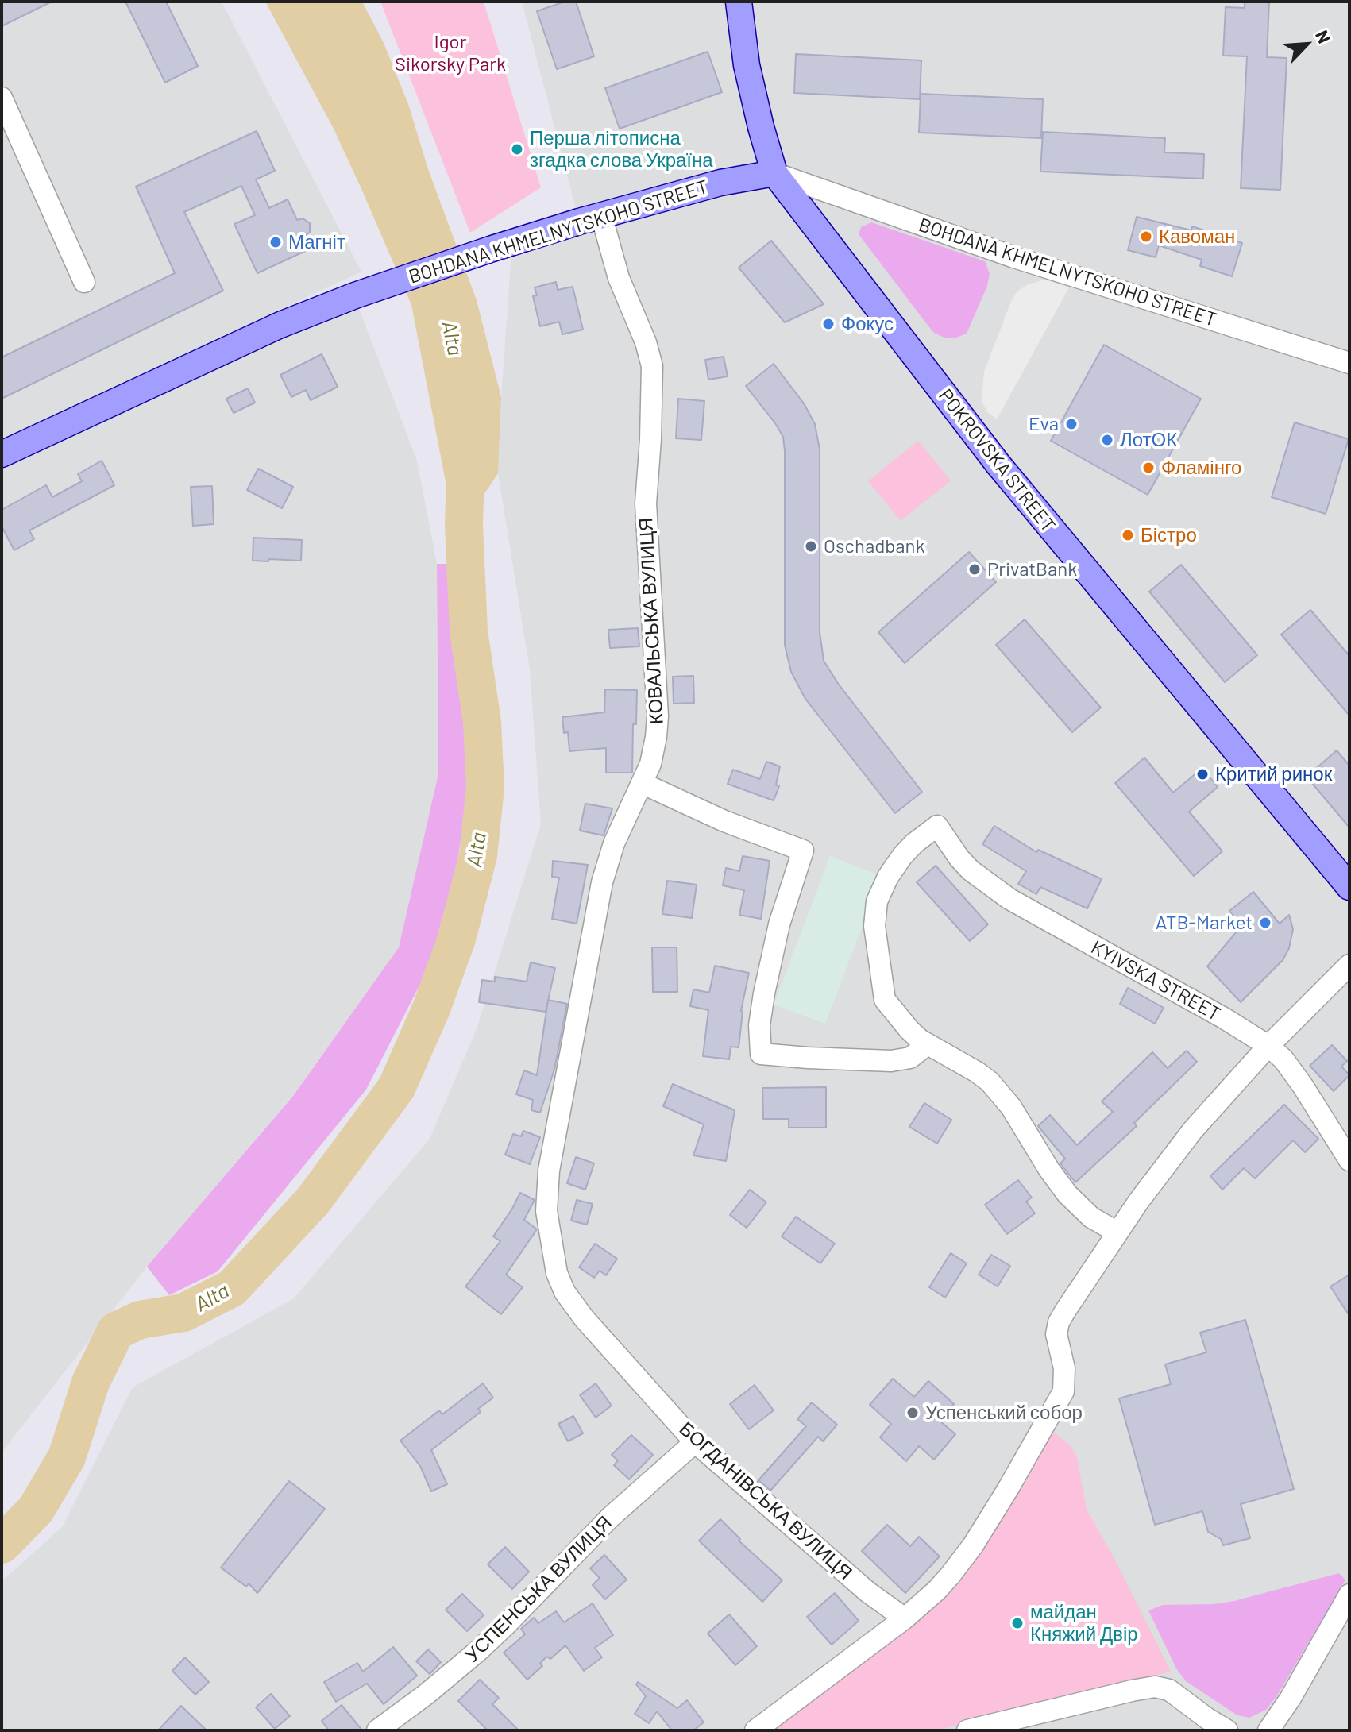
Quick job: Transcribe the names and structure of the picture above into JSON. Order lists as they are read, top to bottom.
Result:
{
  "streets": {
    "main road": ["BOHDANA KHMELNYTSKOHO STREET", "POKROVSKA STREET"],
    "street": [
      "КОВАЛЬСЬКА ВУЛИЦЯ",
      "KYIVSKA STREET",
      "БОГДАНІВСЬКА ВУЛИЦЯ",
      "УСПЕНСЬКА ВУЛИЦЯ"
    ]
  },
  "crossings": [
    ["BOHDANA KHMELNYTSKOHO STREET", "POKROVSKA STREET"],
    ["BOHDANA KHMELNYTSKOHO STREET", "КОВАЛЬСЬКА ВУЛИЦЯ"],
    ["КОВАЛЬСЬКА ВУЛИЦЯ", "БОГДАНІВСЬКА ВУЛИЦЯ"],
    ["БОГДАНІВСЬКА ВУЛИЦЯ", "УСПЕНСЬКА ВУЛИЦЯ"]
  ],
  "water": ["Alta"],
  "parks": ["Igor Sikorsky Park"],
  "places": [
    "Перша літописна згадка слова Україна",
    "Кавоман",
    "Магніт",
    "Фокус",
    "Eva",
    "ЛотОК",
    "Фламінго",
    "Бістро",
    "Oschadbank",
    "PrivatBank",
    "Критий ринок",
    "ATB-Market",
    "Успенський собор",
    "майдан Княжий Двір"
  ],
  "north": "top right"
}
